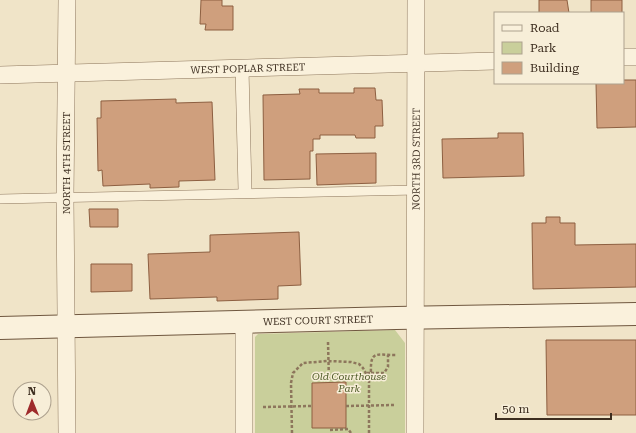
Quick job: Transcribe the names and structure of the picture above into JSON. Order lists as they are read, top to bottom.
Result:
{
  "streets": {
    "main road": ["WEST COURT STREET"],
    "street": ["WEST POPLAR STREET", "NORTH 3RD STREET", "NORTH 4TH STREET"]
  },
  "crossings": [
    ["WEST POPLAR STREET", "NORTH 3RD STREET"],
    ["WEST POPLAR STREET", "NORTH 4TH STREET"],
    ["NORTH 3RD STREET", "WEST COURT STREET"],
    ["NORTH 4TH STREET", "WEST COURT STREET"]
  ],
  "parks": ["Old Courthouse Park"],
  "legend": ["Road", "Park", "Building"],
  "scale_bar": "50 m",
  "north": "top"
}
